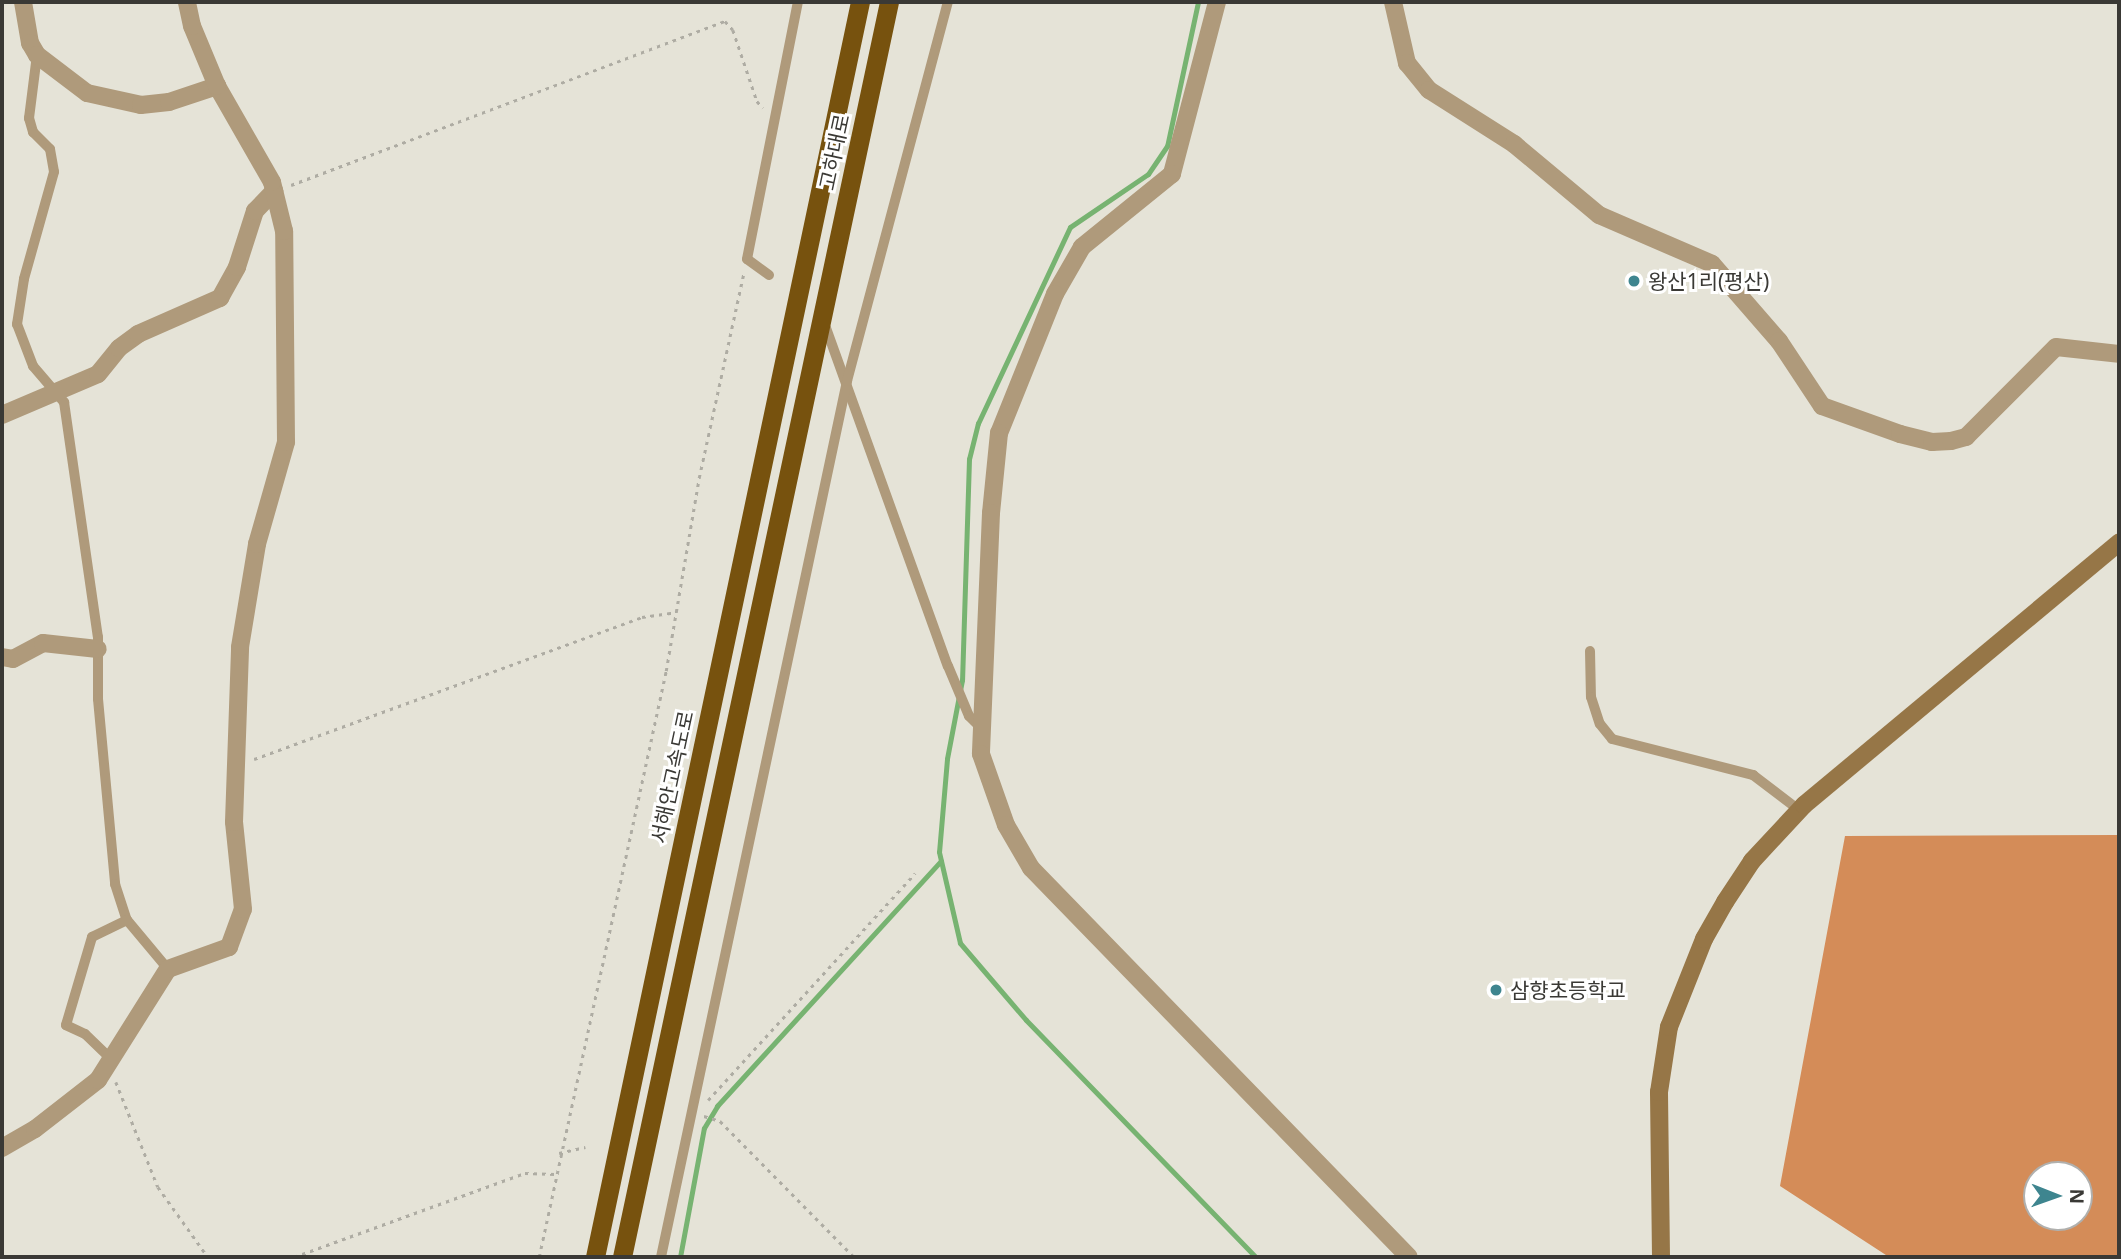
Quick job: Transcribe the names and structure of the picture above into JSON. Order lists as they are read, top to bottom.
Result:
{
  "streets": {
    "highway": ["고하대로", "서해안고속도로"]
  },
  "crossings": [
    ["고하대로", "서해안고속도로"]
  ],
  "places": ["왕산1리(평산)", "삼향초등학교"],
  "north": "right"
}
